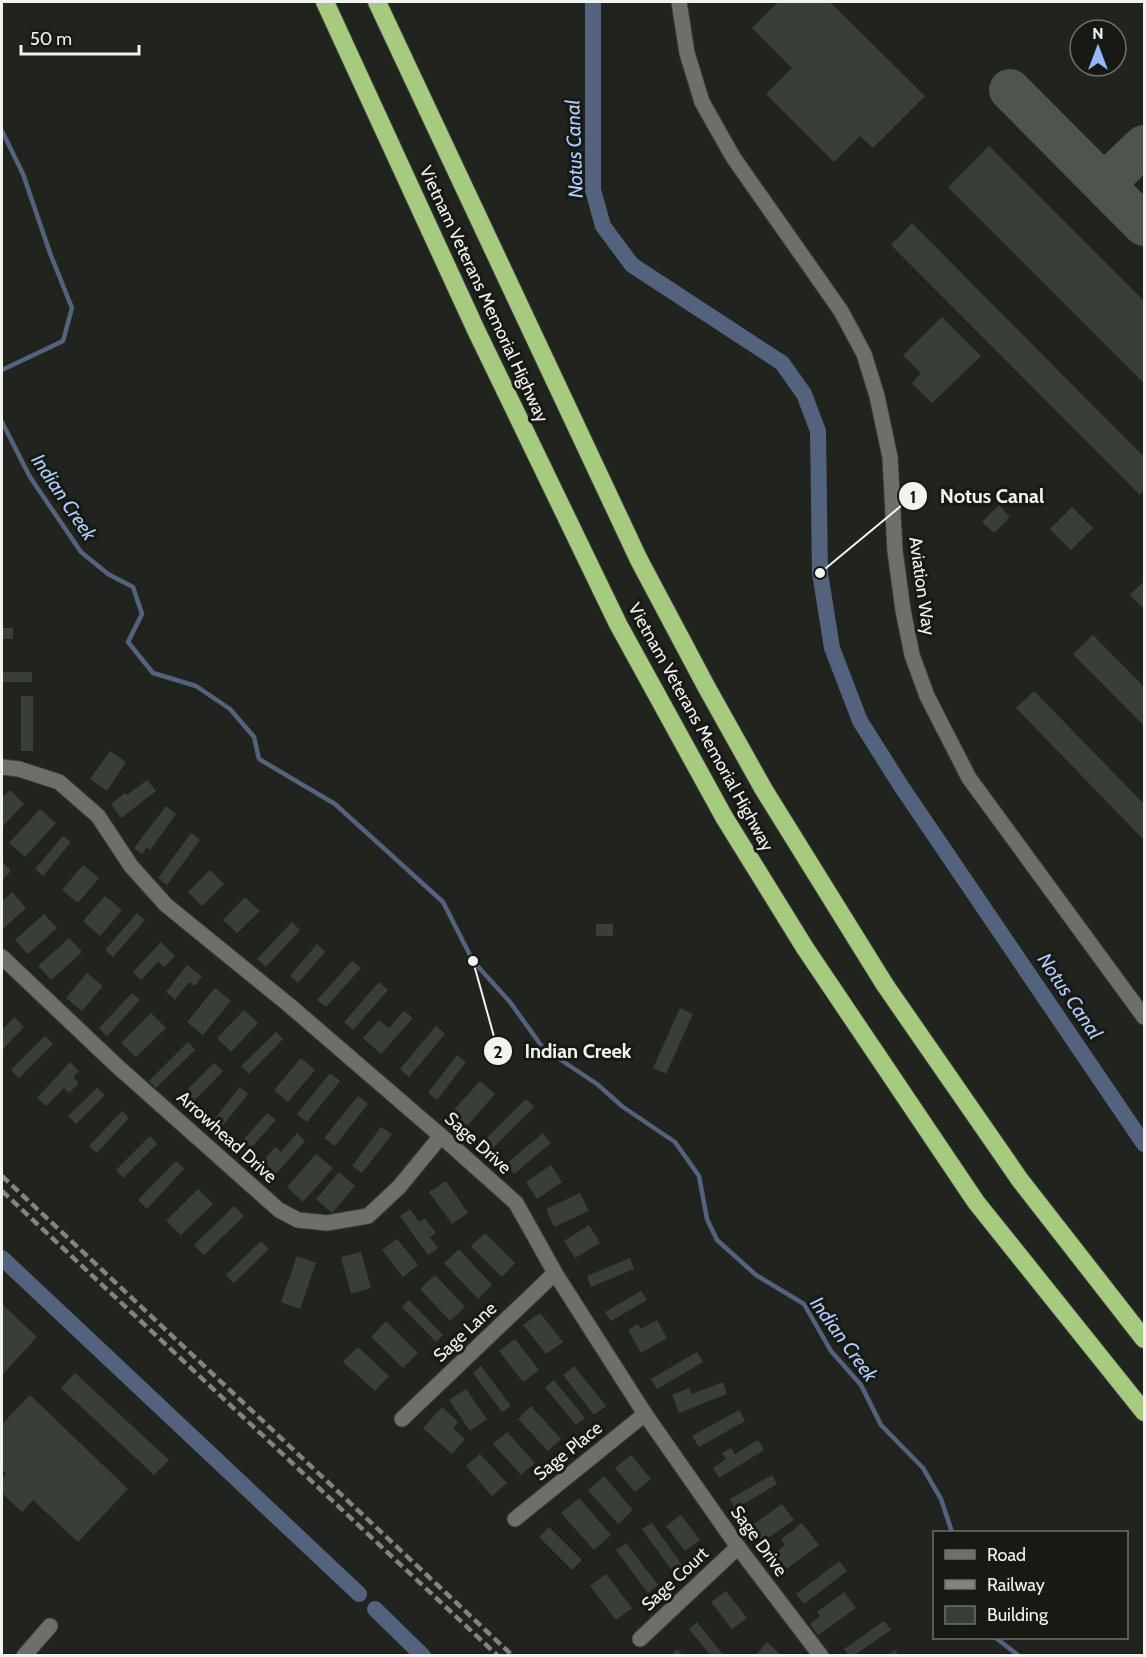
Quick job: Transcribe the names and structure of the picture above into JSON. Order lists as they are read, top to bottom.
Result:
{
  "streets": {
    "highway": ["Vietnam Veterans Memorial Highway"],
    "street": [
      "Aviation Way",
      "Arrowhead Drive",
      "Sage Drive",
      "Sage Lane",
      "Sage Place",
      "Sage Court"
    ]
  },
  "crossings": [
    ["Arrowhead Drive", "Sage Drive"],
    ["Sage Drive", "Sage Lane"],
    ["Sage Drive", "Sage Place"],
    ["Sage Drive", "Sage Court"]
  ],
  "water": ["Notus Canal", "Indian Creek"],
  "places": ["Notus Canal", "Indian Creek"],
  "legend": ["Road", "Railway", "Building"],
  "scale_bar": "50 m",
  "north": "top"
}
